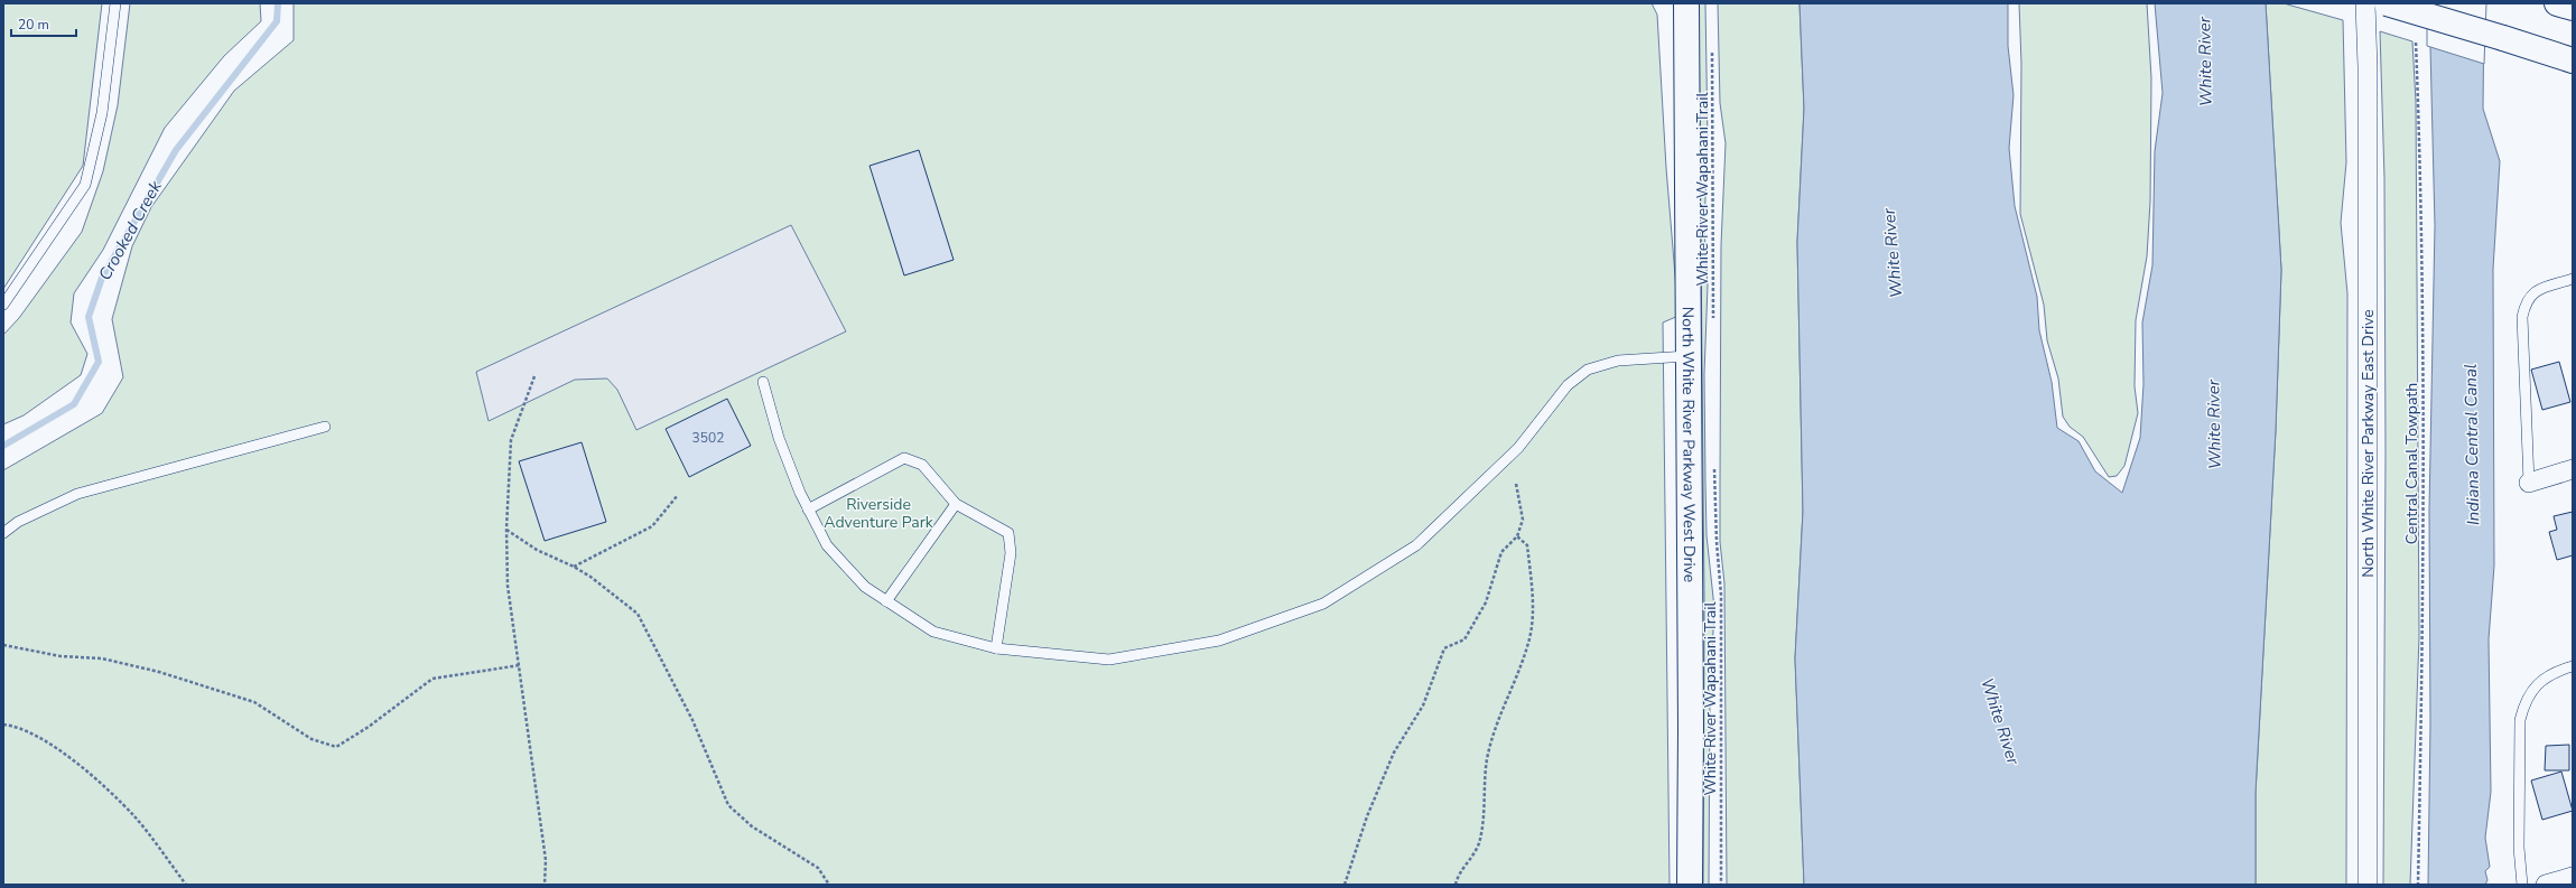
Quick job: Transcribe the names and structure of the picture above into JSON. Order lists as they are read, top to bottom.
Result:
{
  "streets": {
    "main road": ["North White River Parkway West Drive"],
    "street": ["North White River Parkway East Drive"],
    "path": ["White River Wapahani Trail", "Central Canal Towpath"]
  },
  "water": ["White River", "Crooked Creek", "Indiana Central Canal"],
  "parks": ["Riverside Adventure Park"],
  "house_numbers": ["3502"],
  "scale_bar": "20 m"
}
